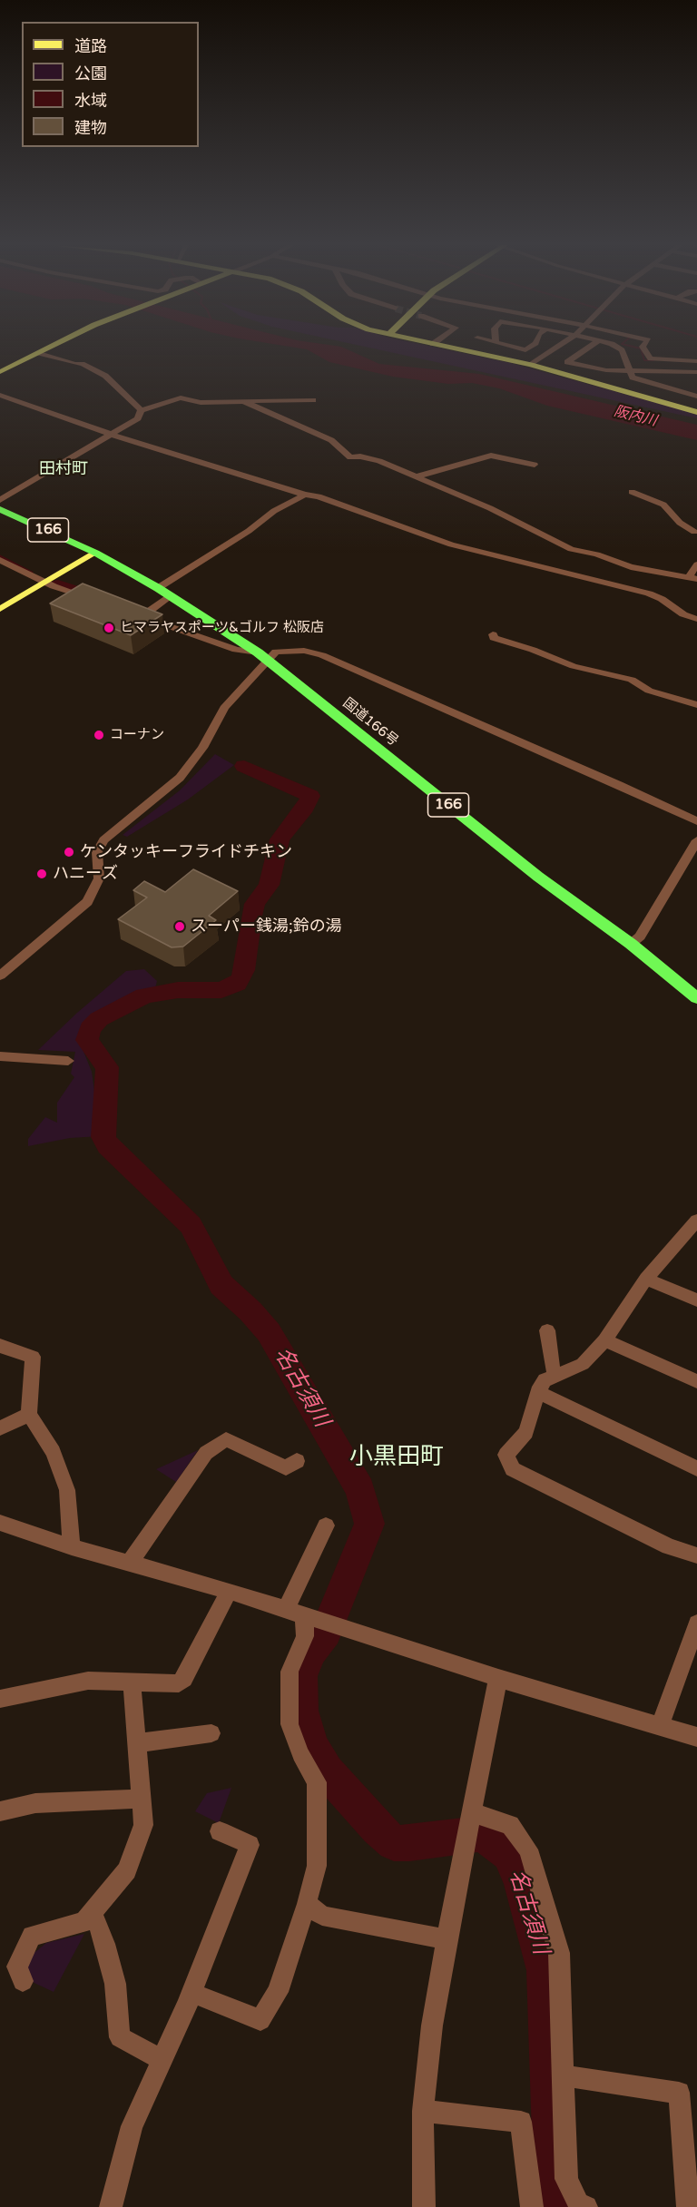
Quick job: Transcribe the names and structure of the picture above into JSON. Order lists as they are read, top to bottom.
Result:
{
  "streets": {
    "highway": ["166", "国道166号"]
  },
  "districts": ["田村町", "小黒田町"],
  "water": ["阪内川", "名古須川"],
  "places": [
    "ヒマラヤスポーツ&ゴルフ 松阪店",
    "コーナン",
    "ケンタッキーフライドチキン",
    "ハニーズ",
    "スーパー銭湯;鈴の湯"
  ],
  "legend": [
    "道路",
    "公園",
    "水域",
    "建物"
  ]
}
